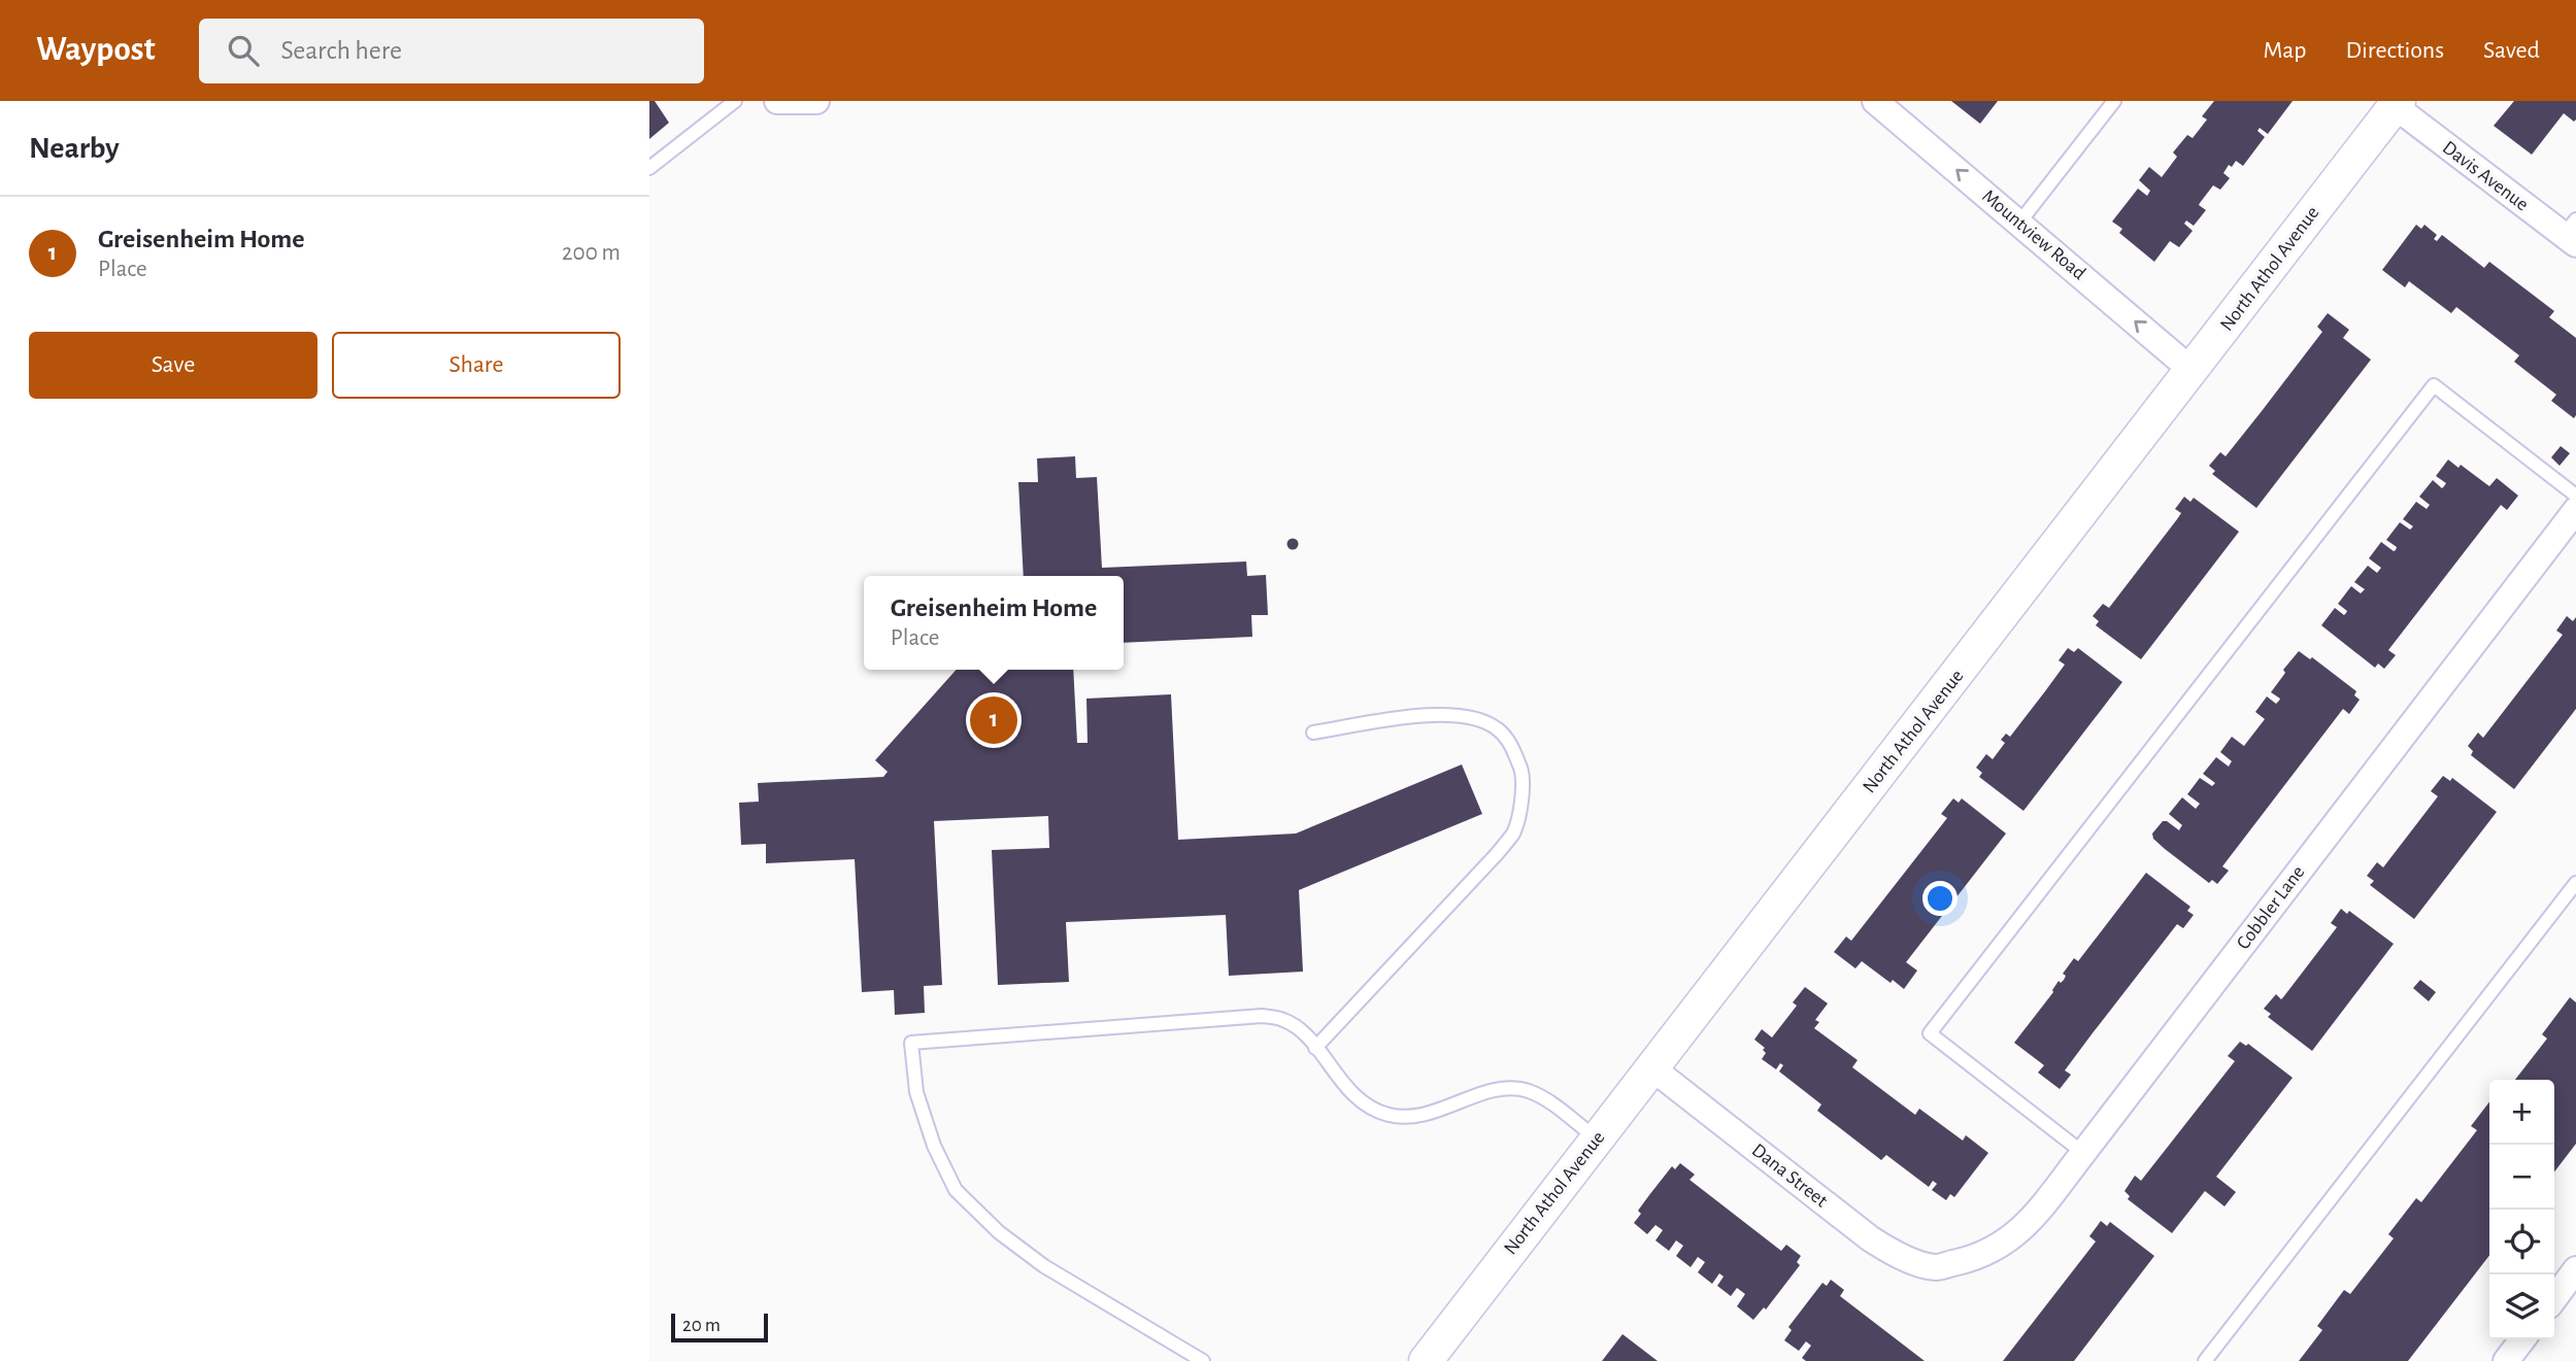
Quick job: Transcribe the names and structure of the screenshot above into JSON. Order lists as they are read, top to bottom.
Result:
{
  "streets": {
    "street": [
      "Davis Avenue",
      "Mountview Road",
      "North Athol Avenue",
      "Cobbler Lane",
      "Dana Street"
    ]
  },
  "crossings": [
    ["Davis Avenue", "North Athol Avenue"],
    ["Mountview Road", "North Athol Avenue"],
    ["North Athol Avenue", "Dana Street"],
    ["Cobbler Lane", "Dana Street"]
  ],
  "one_way": ["Mountview Road"],
  "scale_bar": "20 m",
  "page": {
    "header": "Waypost",
    "search": "Search here",
    "nav": ["Map", "Directions", "Saved"],
    "heading": "Nearby",
    "list": [
      {
        "mark": "1",
        "name": "Greisenheim Home",
        "note": "Place",
        "value": "200 m"
      }
    ],
    "buttons": ["Save", "Share"],
    "popup": ["Greisenheim Home", "Place"],
    "pins": "1",
    "map_buttons": ["+", "−"],
    "scale": "20 m"
  }
}
